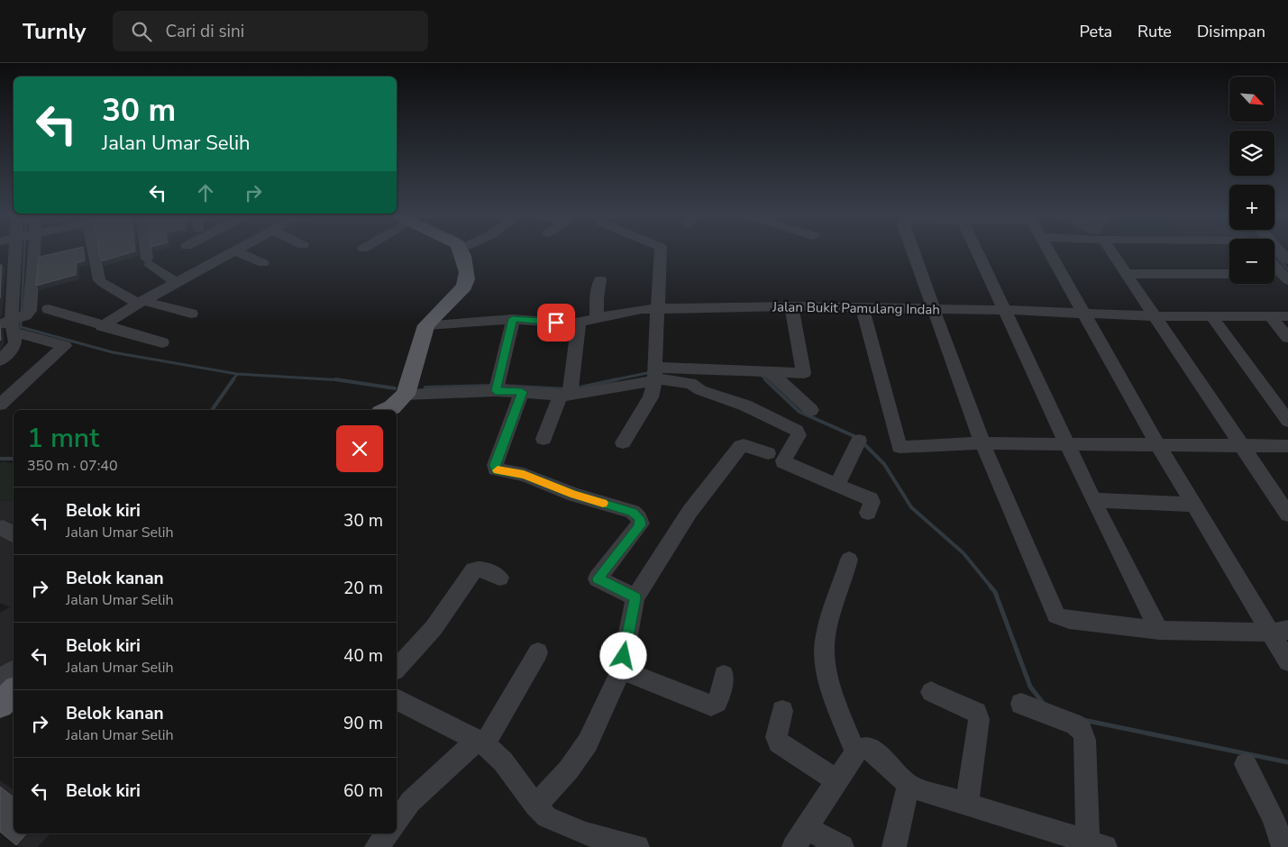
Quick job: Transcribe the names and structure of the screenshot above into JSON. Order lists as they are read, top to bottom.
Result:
{
  "streets": {
    "street": ["Jalan Bukit Pamulang Indah"]
  },
  "north": "bottom right",
  "page": {
    "header": "Turnly",
    "search": "Cari di sini",
    "nav": ["Peta", "Rute", "Disimpan"],
    "map_buttons": ["+", "−"],
    "turn": ["30 m", "Jalan Umar Selih"],
    "heading": ["1 mnt", "350 m · 07:40"],
    "list": [
      {
        "name": "Belok kiri",
        "note": "Jalan Umar Selih",
        "value": "30 m"
      },
      {
        "name": "Belok kanan",
        "note": "Jalan Umar Selih",
        "value": "20 m"
      },
      {
        "name": "Belok kiri",
        "note": "Jalan Umar Selih",
        "value": "40 m"
      },
      {
        "name": "Belok kanan",
        "note": "Jalan Umar Selih",
        "value": "90 m"
      },
      {
        "name": "Belok kiri",
        "value": "60 m"
      }
    ]
  }
}
